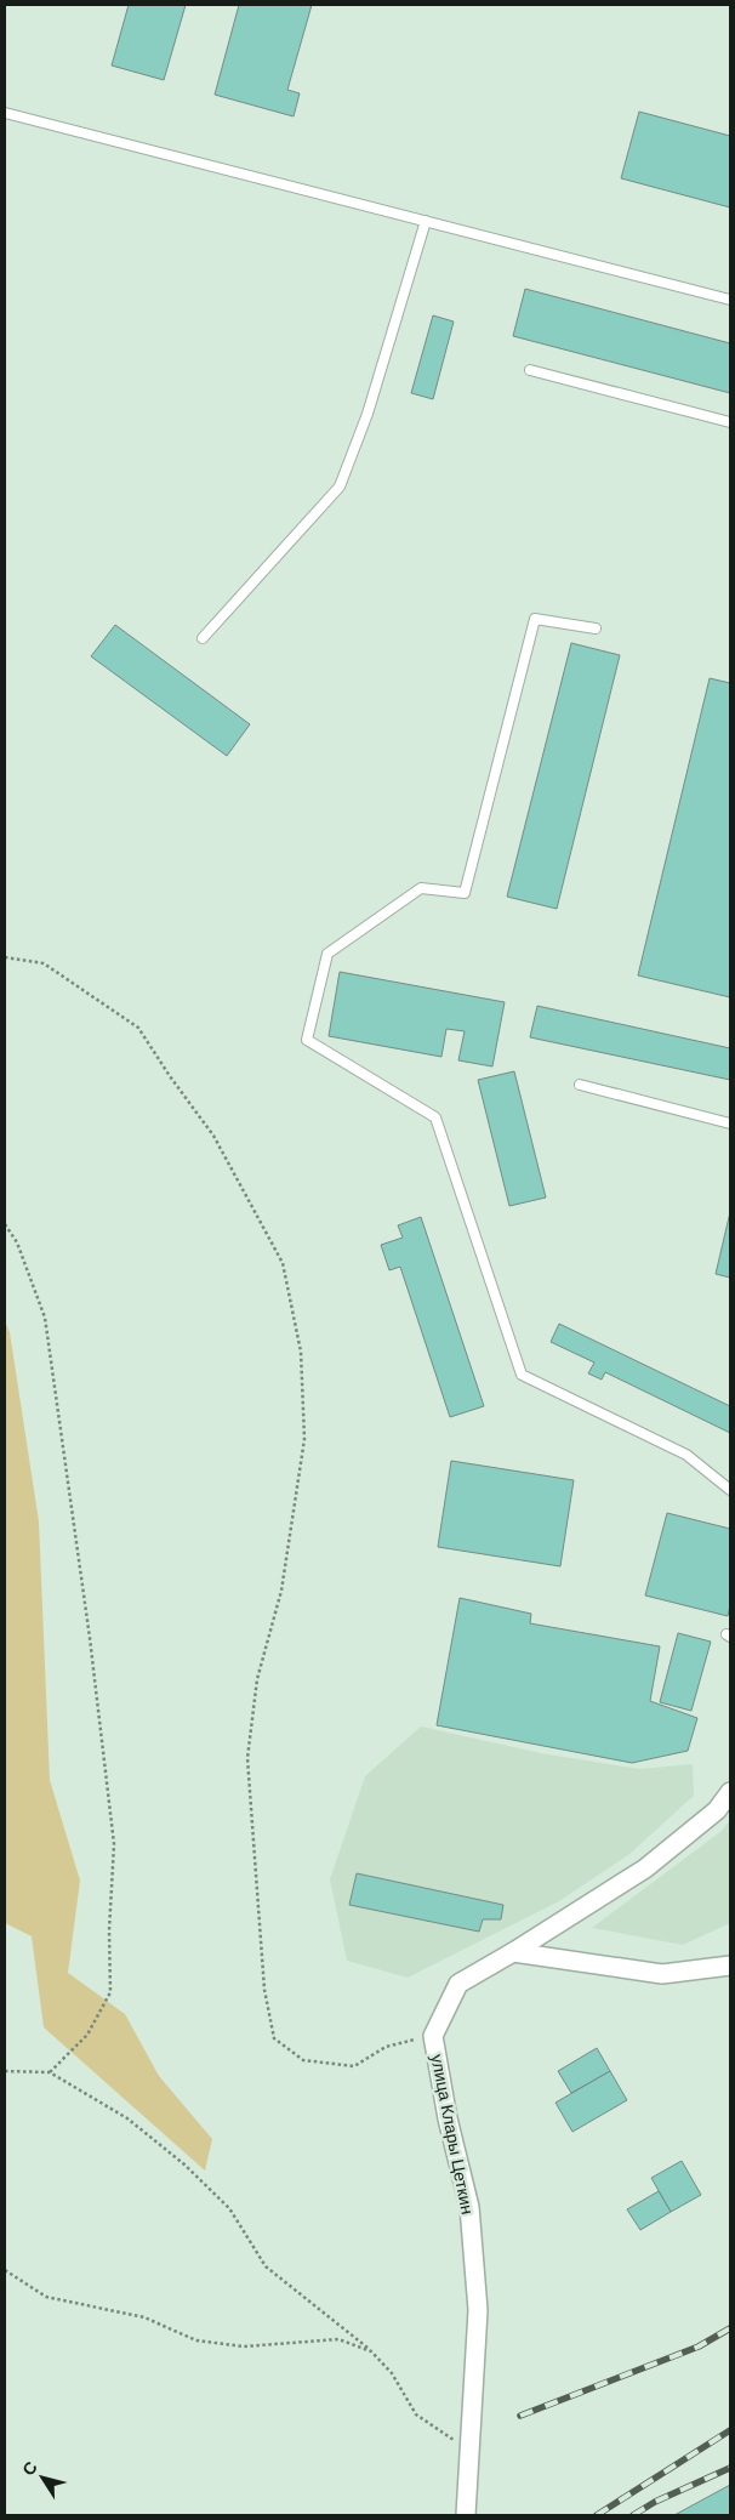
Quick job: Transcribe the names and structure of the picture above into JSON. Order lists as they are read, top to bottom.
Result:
{
  "streets": {
    "street": ["улица Клары Цеткин"]
  },
  "north": "top left"
}
